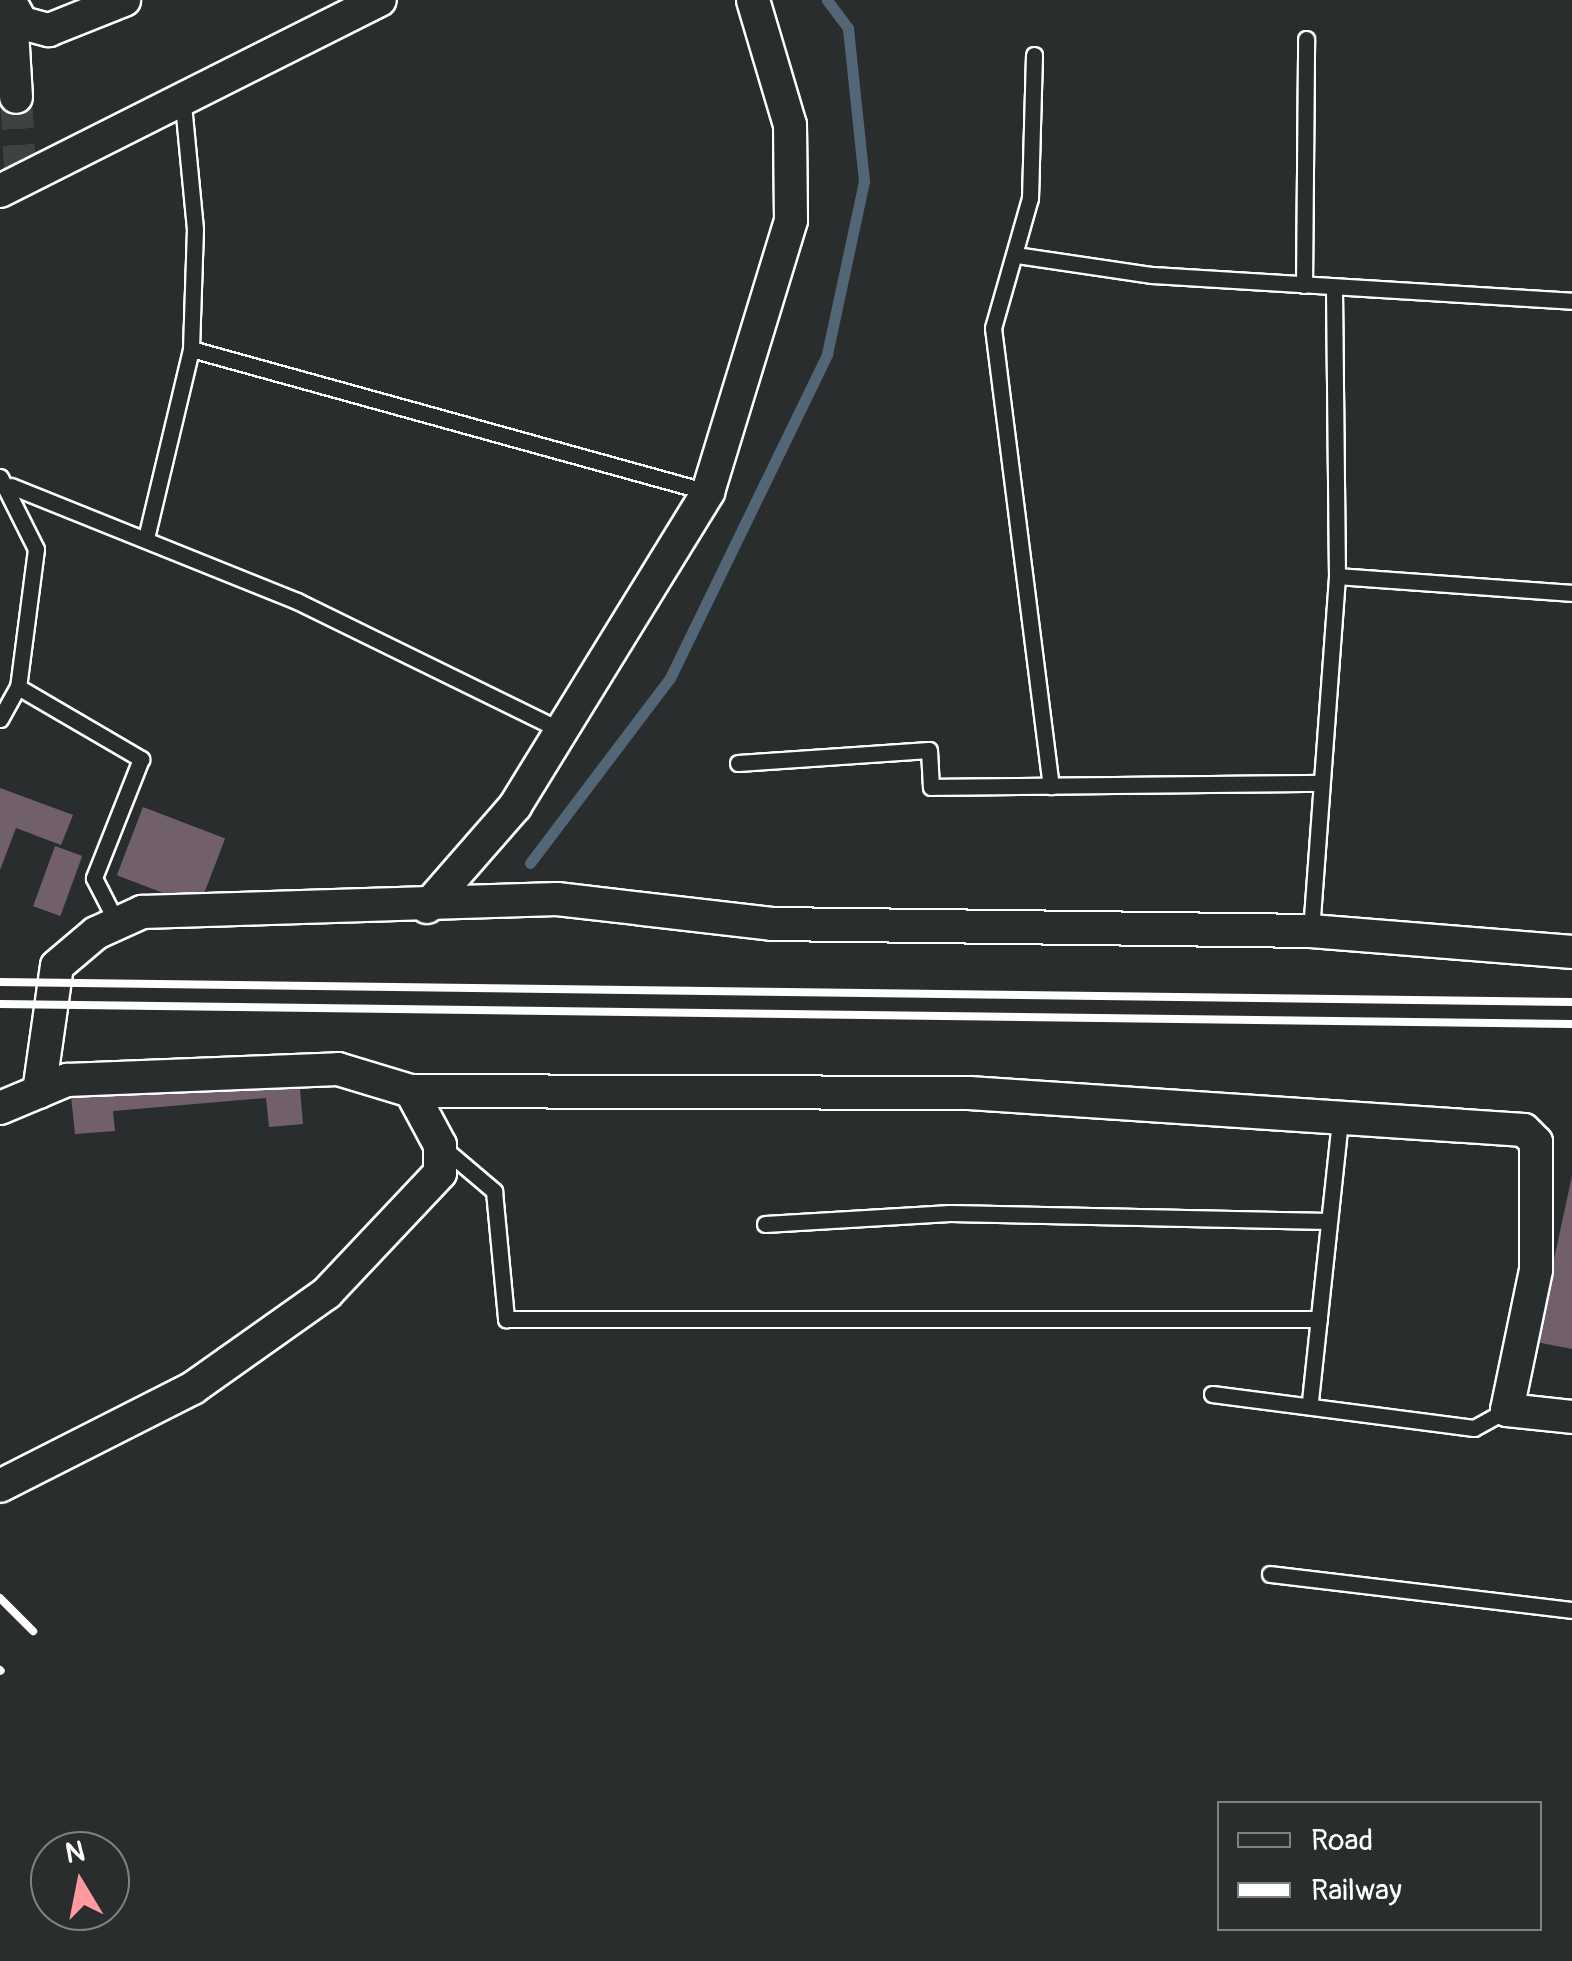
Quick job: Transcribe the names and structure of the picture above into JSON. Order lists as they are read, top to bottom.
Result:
{
  "legend": ["Road", "Railway"],
  "north": "top"
}
